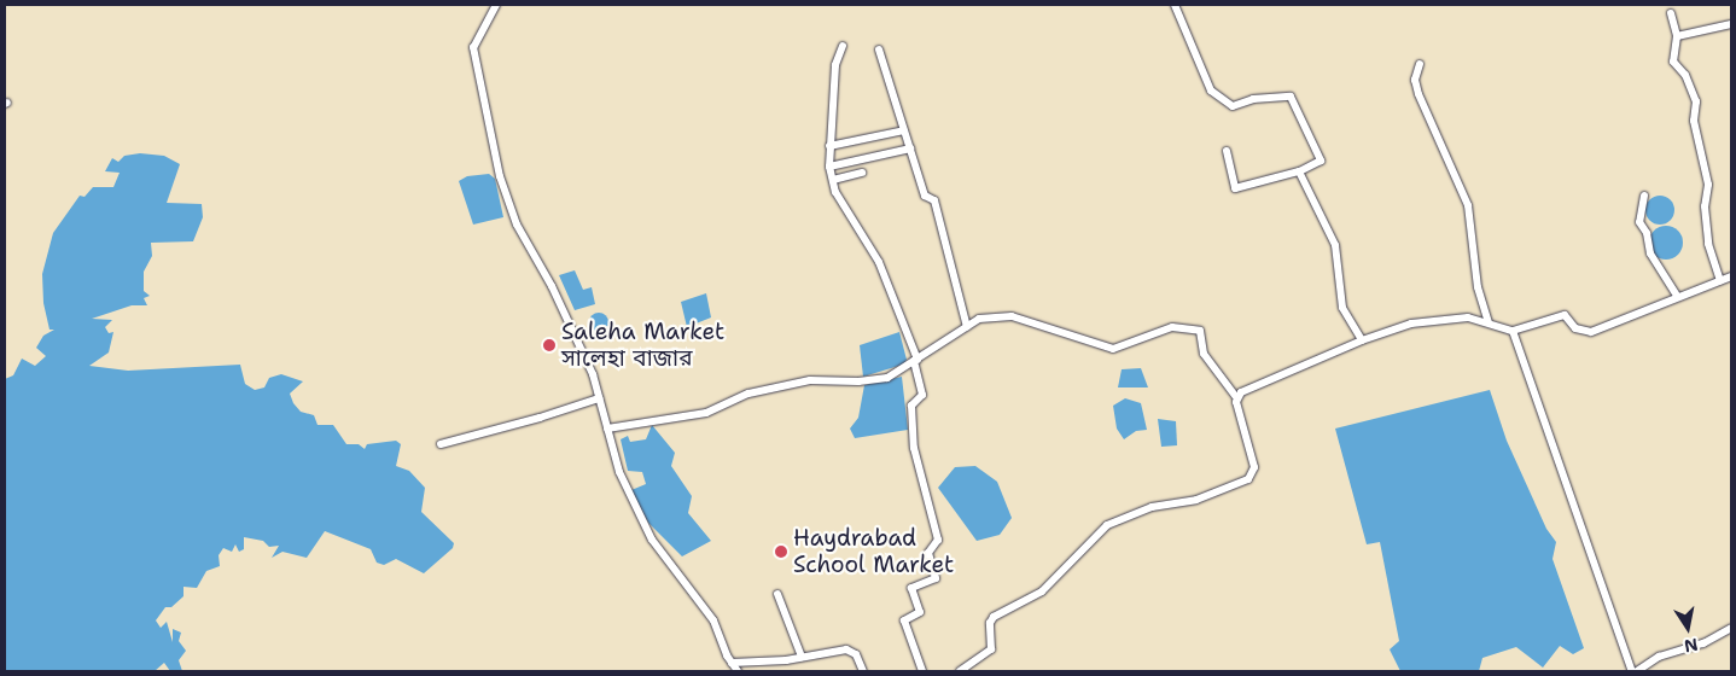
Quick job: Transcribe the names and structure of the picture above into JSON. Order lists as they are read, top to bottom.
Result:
{
  "places": ["Saleha Market সালেহা বাজার", "Haydrabad School Market"],
  "north": "bottom"
}
